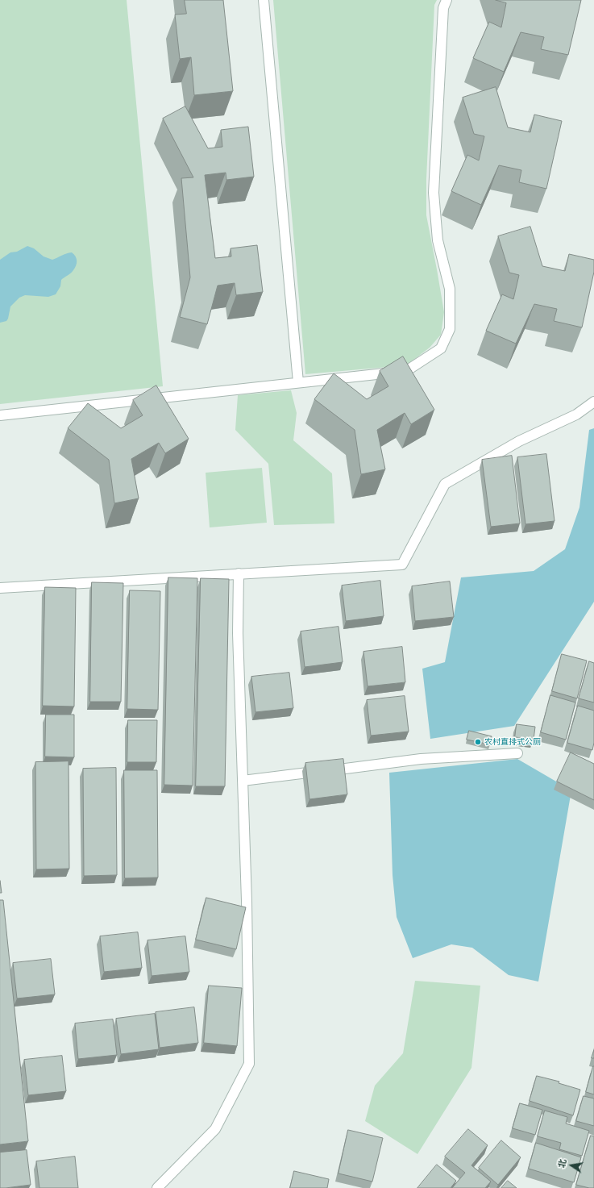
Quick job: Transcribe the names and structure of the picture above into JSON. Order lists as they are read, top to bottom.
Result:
{
  "places": ["农村直排式公厕"],
  "north": "left"
}
